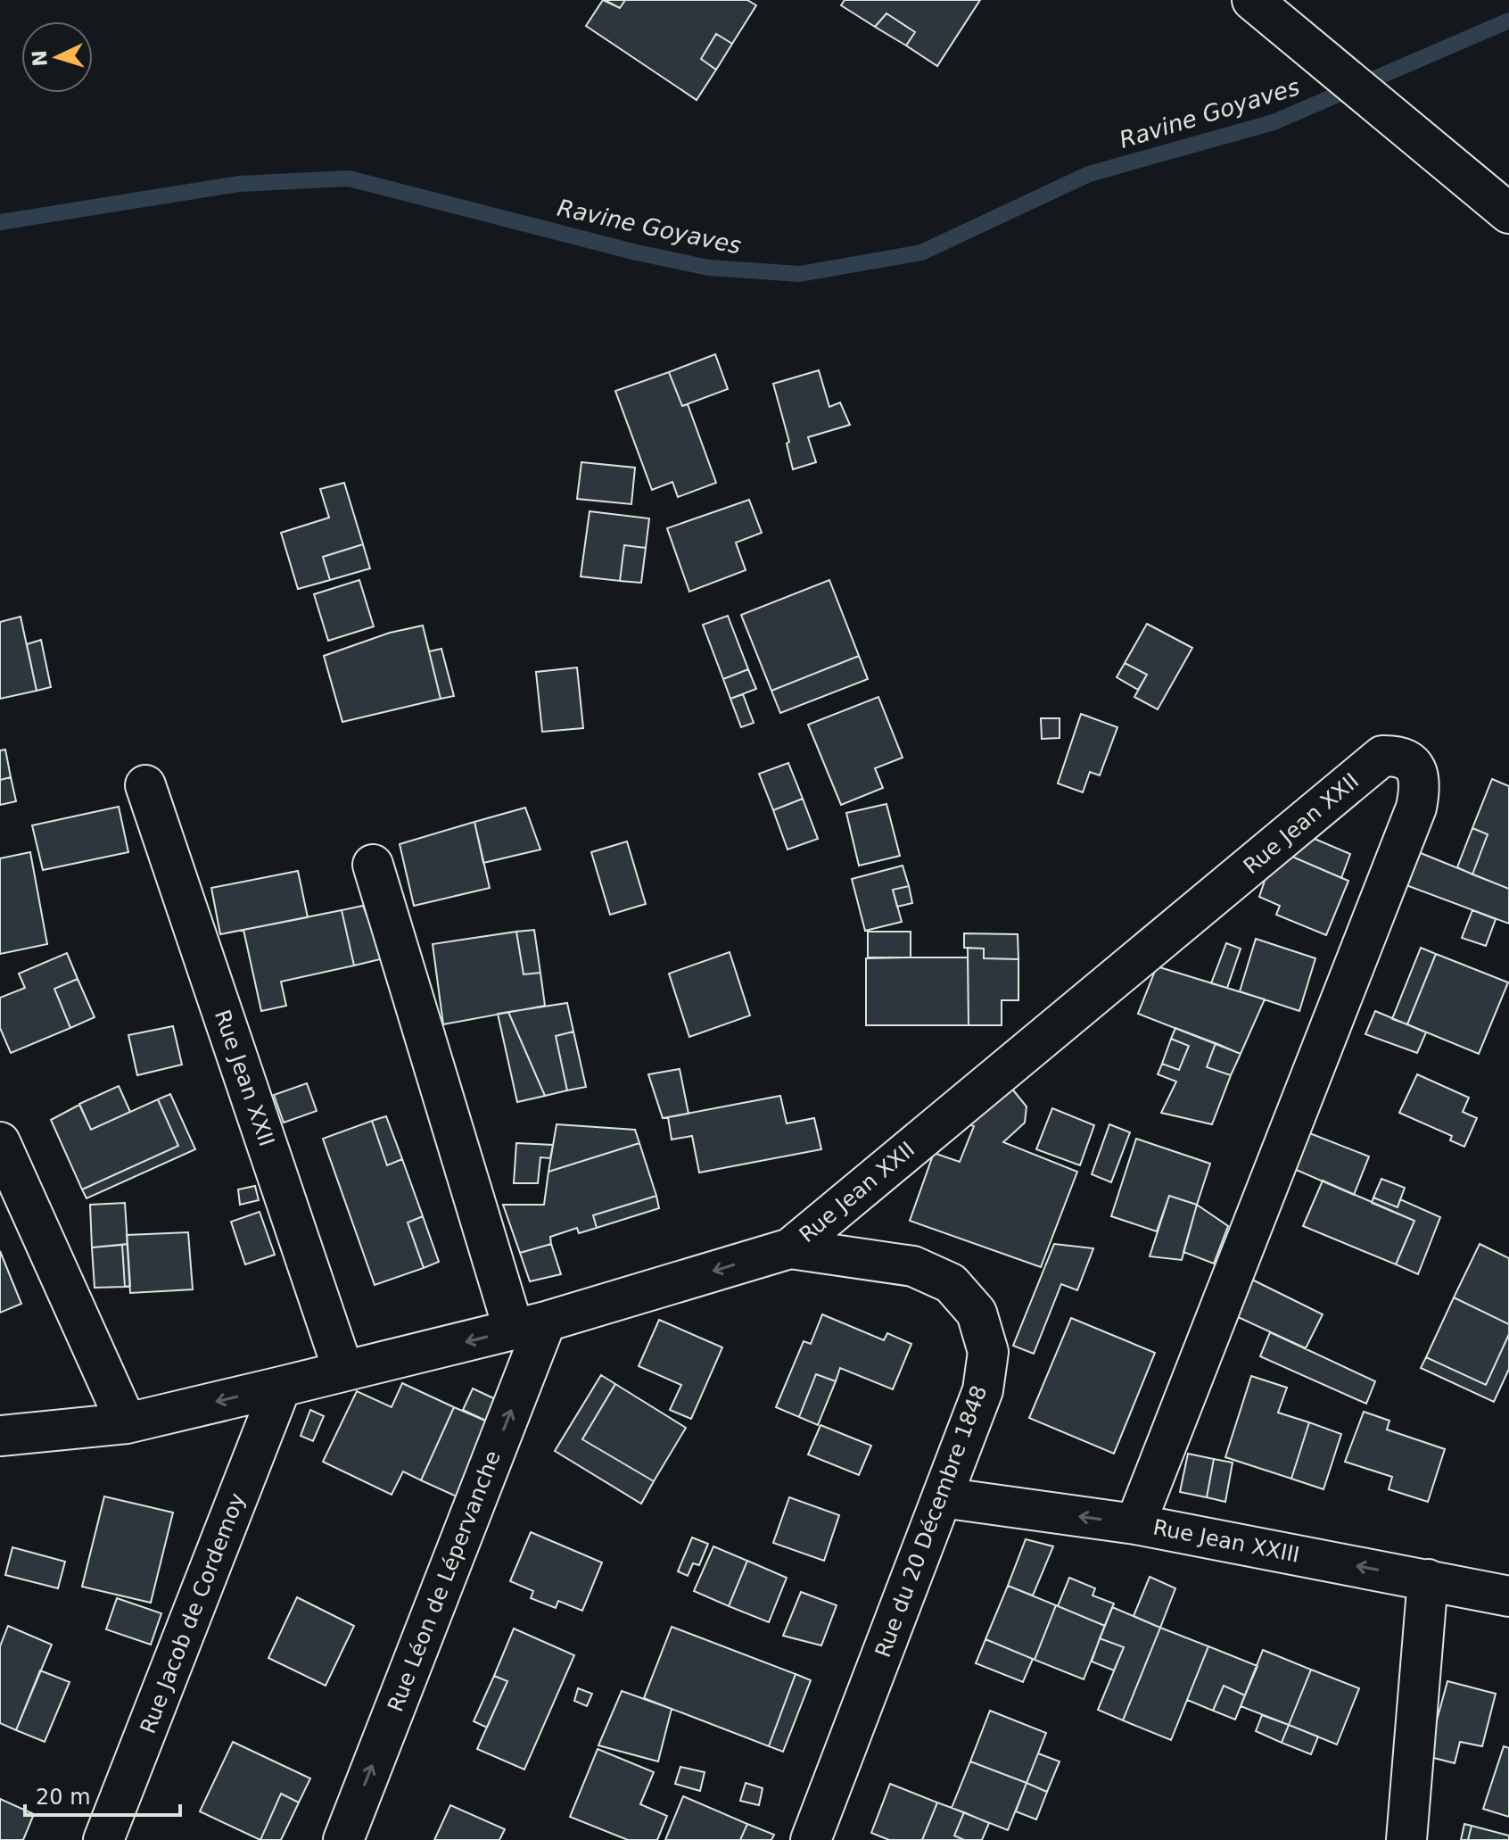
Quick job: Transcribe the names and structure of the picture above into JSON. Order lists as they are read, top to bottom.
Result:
{
  "streets": {
    "street": [
      "Rue Jean XXII",
      "Rue du 20 Décembre 1848",
      "Rue Jean XXIII",
      "Rue Léon de Lépervanche",
      "Rue Jacob de Cordemoy"
    ]
  },
  "crossings": [
    ["Rue Jean XXII", "Rue du 20 Décembre 1848"],
    ["Rue Jean XXII", "Rue Jean XXIII"],
    ["Rue Jean XXII", "Rue Léon de Lépervanche"],
    ["Rue Jean XXII", "Rue Jacob de Cordemoy"],
    ["Rue du 20 Décembre 1848", "Rue Jean XXIII"]
  ],
  "one_way": ["Rue Jean XXIII", "Rue Léon de Lépervanche"],
  "water": ["Ravine Goyaves"],
  "scale_bar": "20 m",
  "north": "left"
}
